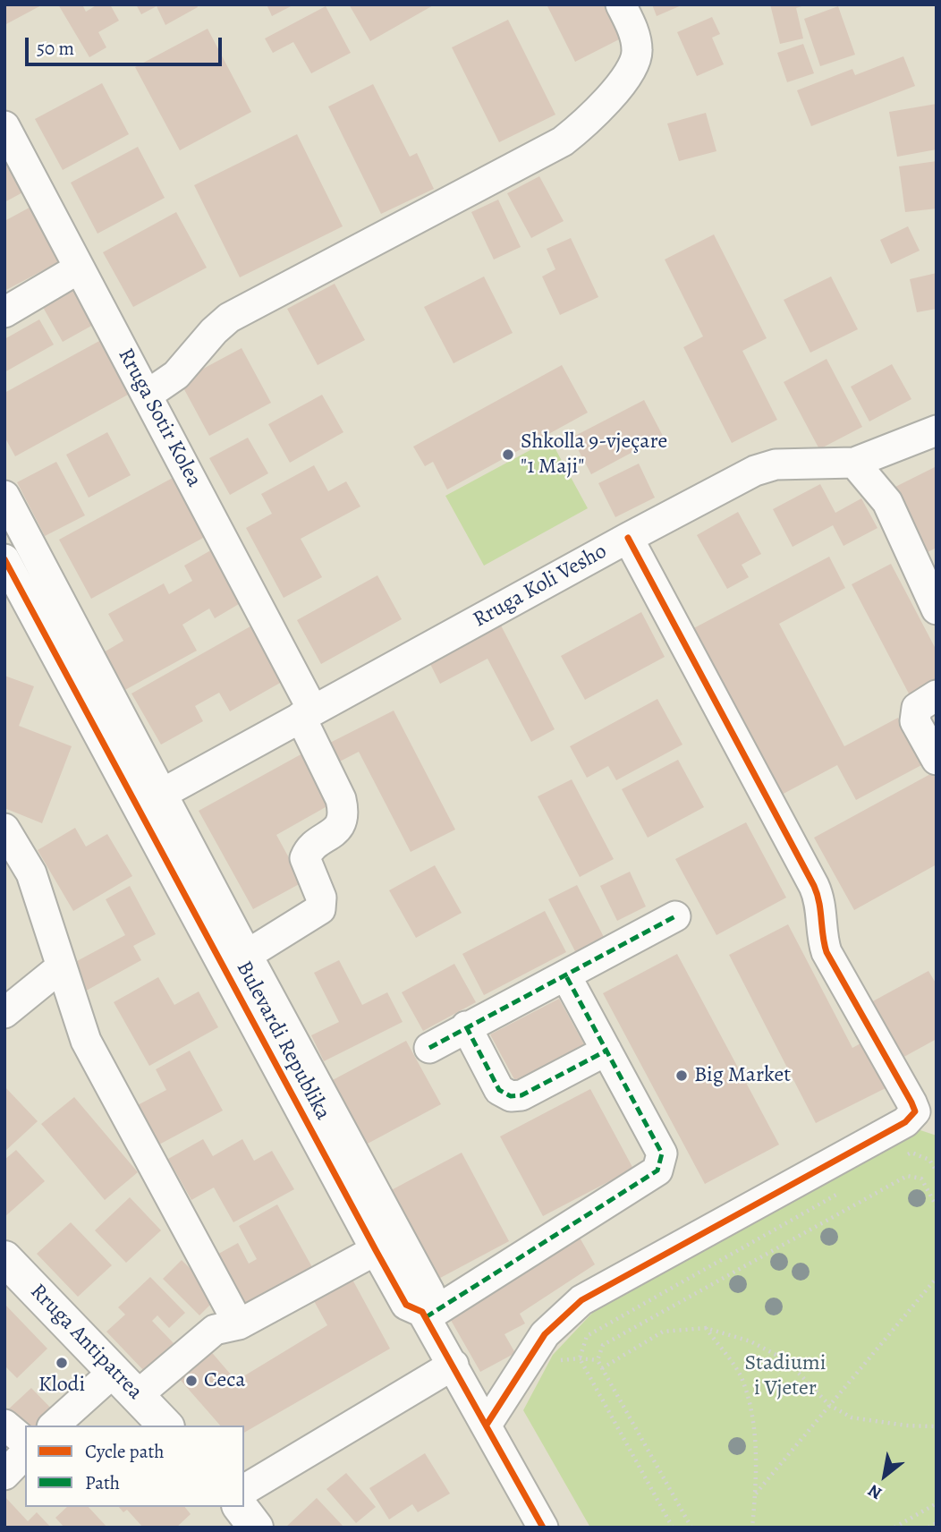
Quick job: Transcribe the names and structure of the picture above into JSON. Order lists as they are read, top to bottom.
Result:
{
  "streets": {
    "main road": ["Rruga Antipatrea"],
    "street": ["Rruga Sotir Kolea", "Rruga Koli Vesho", "Bulevardi Republika"]
  },
  "crossings": [
    ["Rruga Sotir Kolea", "Rruga Koli Vesho"],
    ["Rruga Sotir Kolea", "Bulevardi Republika"],
    ["Rruga Koli Vesho", "Bulevardi Republika"]
  ],
  "parks": ["Stadiumi i Vjeter"],
  "places": [
    "Shkolla 9-vjeçare \"1 Maji\"",
    "Big Market",
    "Klodi",
    "Ceca"
  ],
  "legend": ["Cycle path", "Path"],
  "scale_bar": "50 m",
  "north": "bottom left"
}
